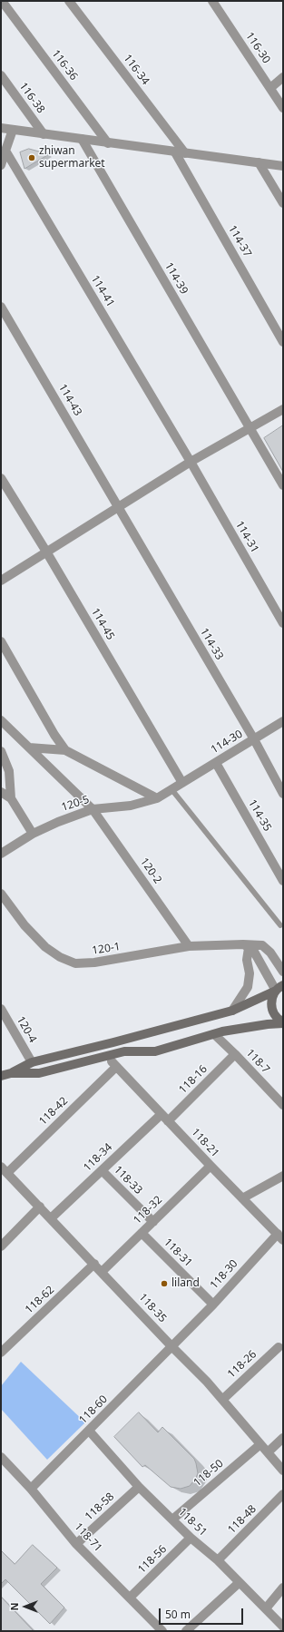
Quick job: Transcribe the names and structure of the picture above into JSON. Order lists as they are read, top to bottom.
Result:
{
  "streets": {
    "street": [
      "116-30",
      "116-36",
      "116-34",
      "116-38",
      "114-37",
      "114-39",
      "114-41",
      "114-43",
      "114-31",
      "114-45",
      "114-33",
      "114-30",
      "120-5",
      "114-35",
      "120-2",
      "120-1",
      "120-4",
      "118-7",
      "118-16",
      "118-42",
      "118-21",
      "118-34",
      "118-33",
      "118-32",
      "118-31",
      "118-30",
      "118-62",
      "118-35",
      "118-26",
      "118-60",
      "118-50",
      "118-58",
      "118-48",
      "118-51",
      "118-71",
      "118-56"
    ]
  },
  "crossings": [
    ["114-41", "114-31"],
    ["114-43", "114-33"],
    ["114-45", "114-30"],
    ["114-45", "120-5"],
    ["114-33", "114-30"],
    ["114-30", "120-5"],
    ["114-30", "114-35"],
    ["120-5", "120-2"],
    ["120-2", "120-1"],
    ["118-7", "118-16"],
    ["118-16", "118-21"],
    ["118-42", "118-21"],
    ["118-42", "118-35"],
    ["118-21", "118-34"],
    ["118-21", "118-32"],
    ["118-21", "118-30"],
    ["118-34", "118-33"],
    ["118-34", "118-35"],
    ["118-33", "118-32"],
    ["118-32", "118-31"],
    ["118-32", "118-35"],
    ["118-31", "118-30"],
    ["118-30", "118-35"],
    ["118-30", "118-60"],
    ["118-62", "118-35"],
    ["118-35", "118-26"],
    ["118-35", "118-60"],
    ["118-35", "118-50"],
    ["118-60", "118-51"],
    ["118-60", "118-71"],
    ["118-50", "118-51"],
    ["118-58", "118-51"],
    ["118-58", "118-71"],
    ["118-48", "118-51"],
    ["118-51", "118-56"],
    ["118-71", "118-56"]
  ],
  "places": ["zhiwan supermarket", "liland"],
  "scale_bar": "50 m",
  "north": "left"
}
